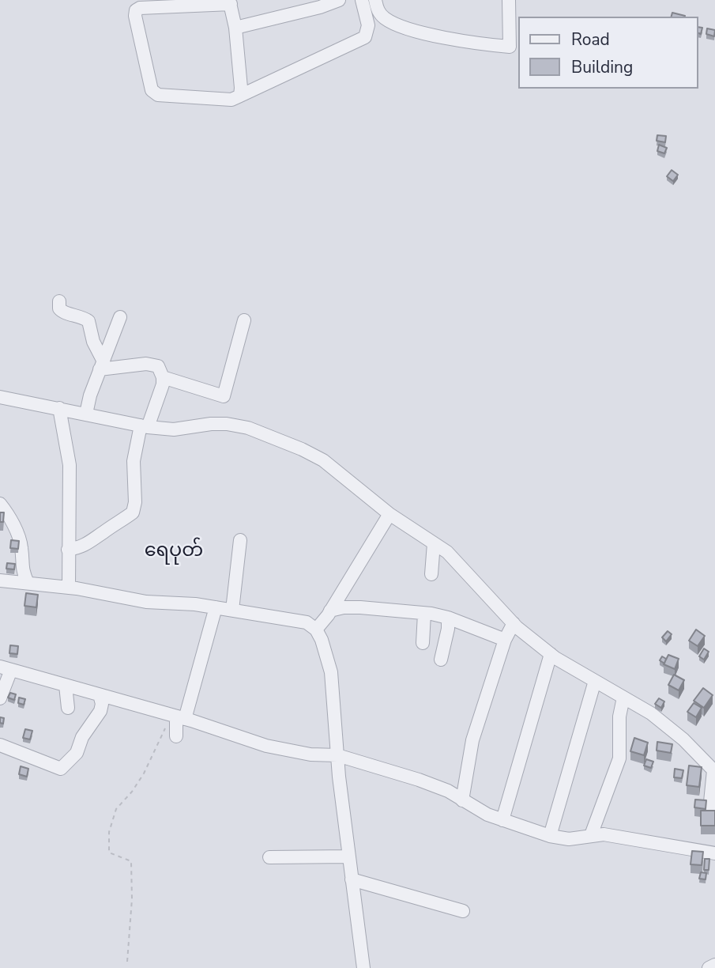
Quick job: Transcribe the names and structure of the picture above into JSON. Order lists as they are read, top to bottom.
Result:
{
  "districts": ["ရေပုတ်"],
  "legend": ["Road", "Building"]
}
